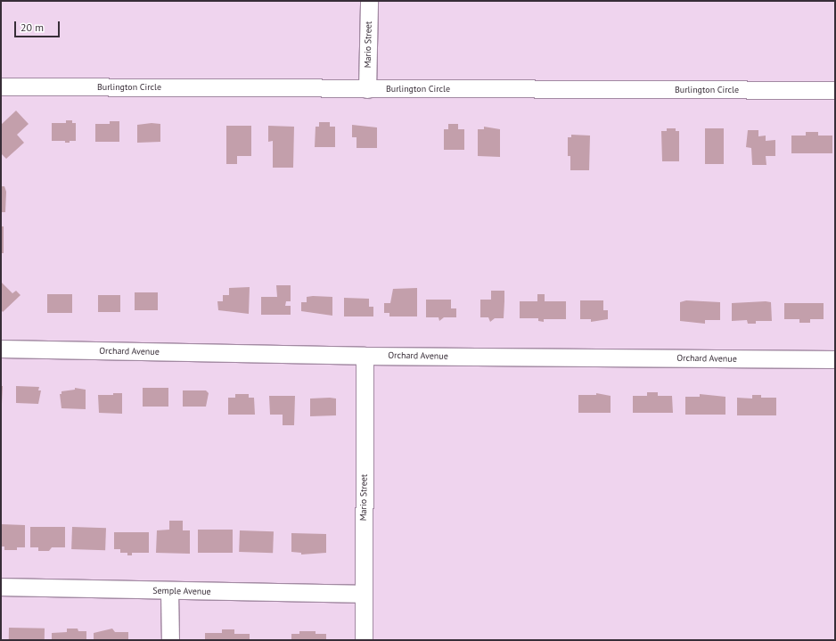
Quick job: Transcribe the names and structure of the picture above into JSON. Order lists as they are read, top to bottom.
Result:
{
  "streets": {
    "street": [
      "Mario Street",
      "Burlington Circle",
      "Orchard Avenue",
      "Semple Avenue"
    ]
  },
  "crossings": [
    ["Mario Street", "Burlington Circle"],
    ["Mario Street", "Orchard Avenue"],
    ["Mario Street", "Semple Avenue"]
  ],
  "scale_bar": "20 m"
}
